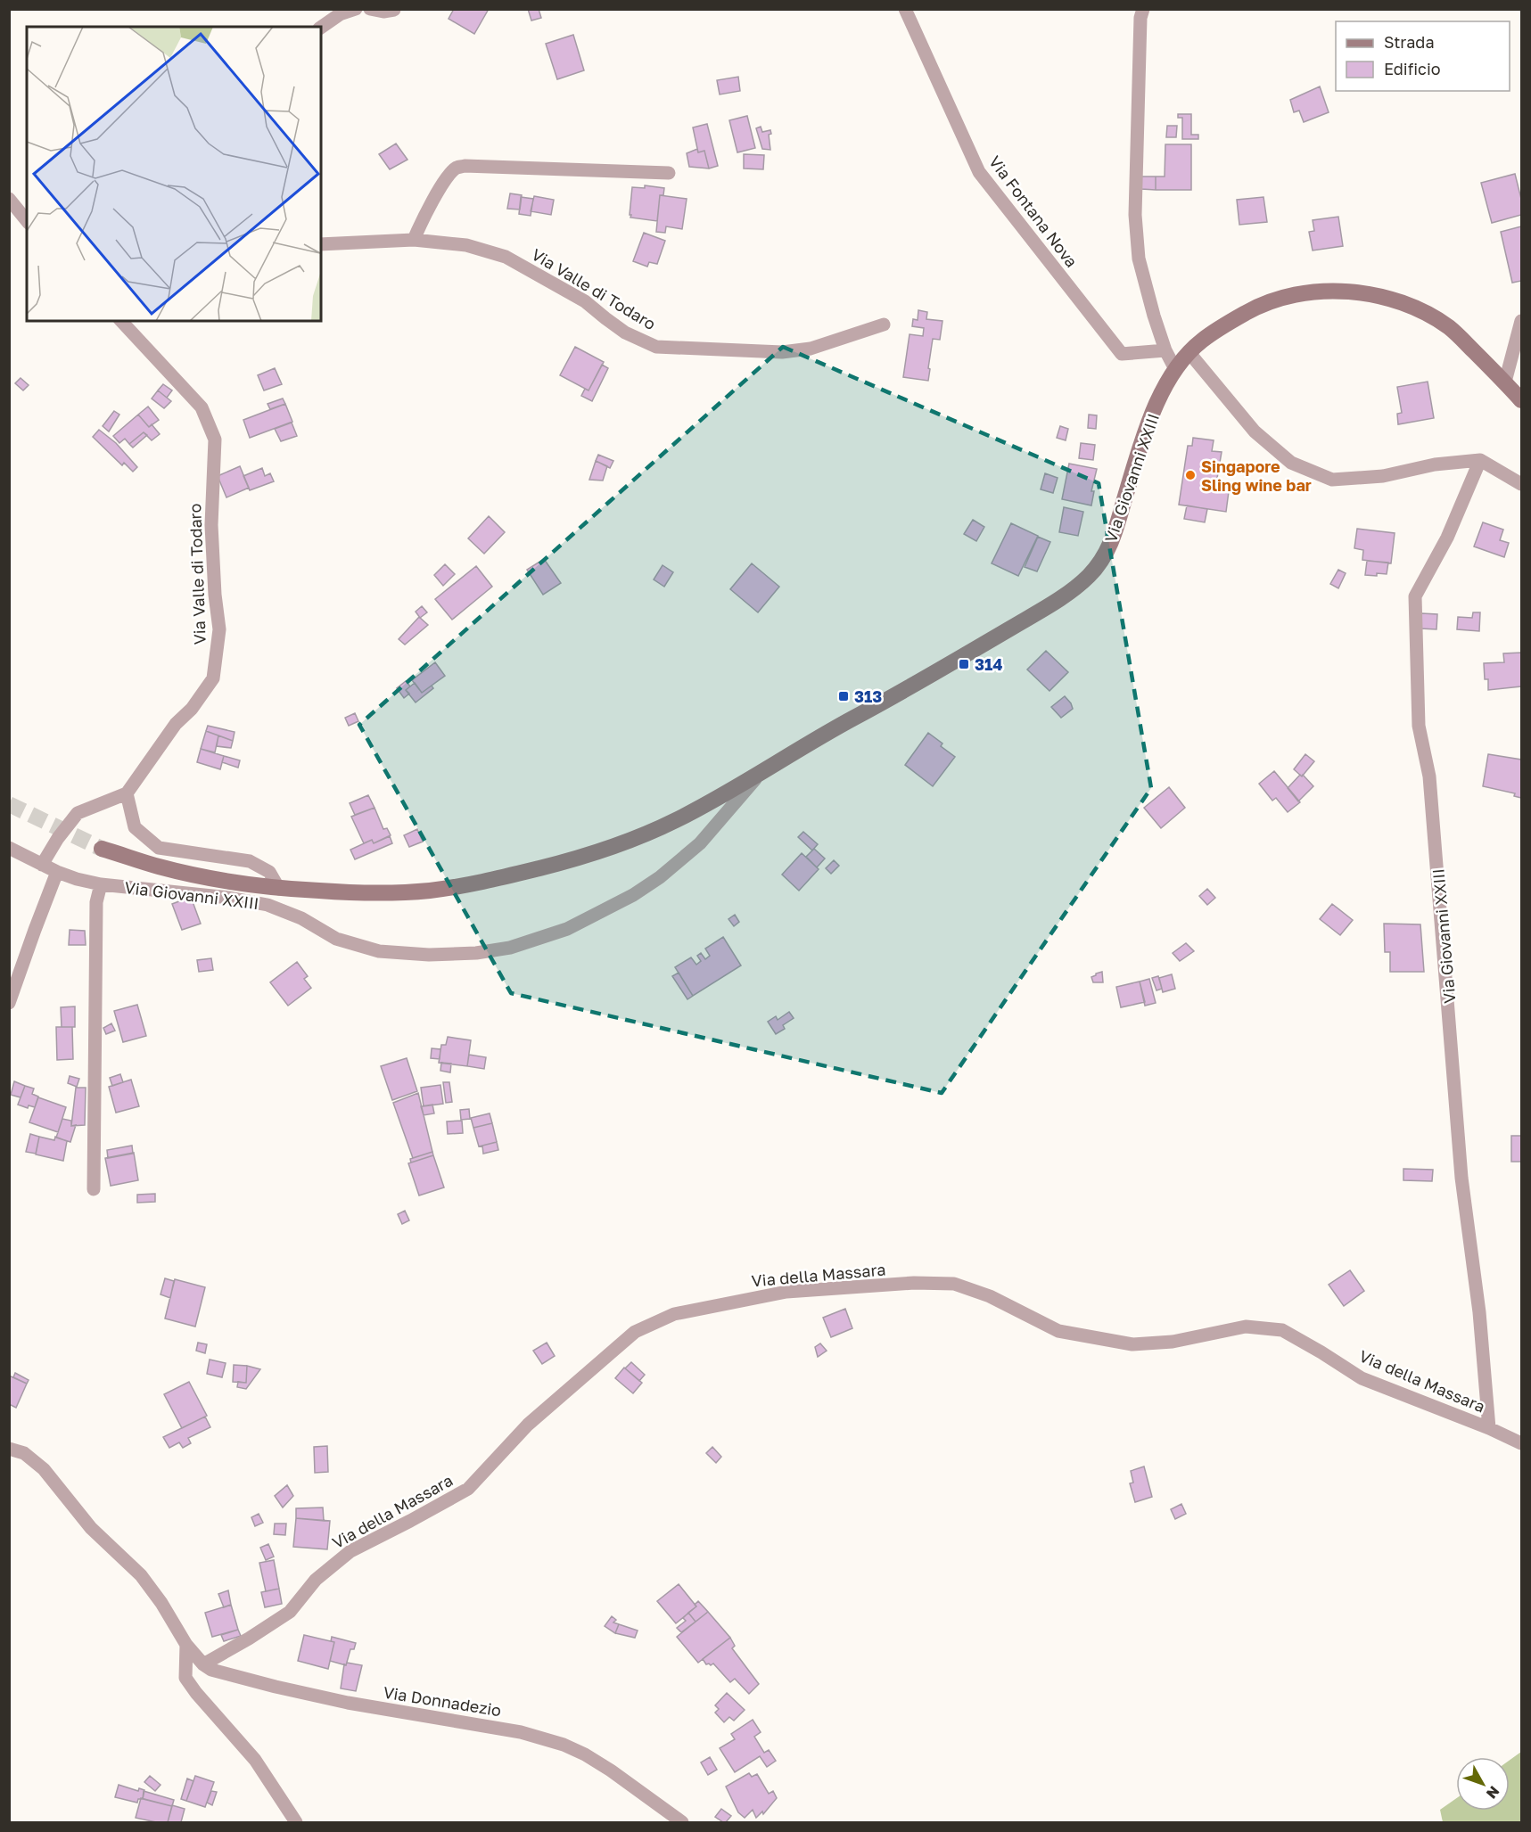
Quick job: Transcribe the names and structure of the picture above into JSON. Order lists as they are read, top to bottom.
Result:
{
  "streets": {
    "main road": ["Via Giovanni XXIII"],
    "street": [
      "Via Fontana Nova",
      "Via Valle di Todaro",
      "Via della Massara",
      "Via Donnadezio"
    ]
  },
  "crossings": [
    ["Via Giovanni XXIII", "Via della Massara"],
    ["Via della Massara", "Via Donnadezio"]
  ],
  "places": {
    "other": ["Singapore Sling wine bar"],
    "transit": ["314", "313"]
  },
  "legend": ["Strada", "Edificio"],
  "north": "bottom right"
}
